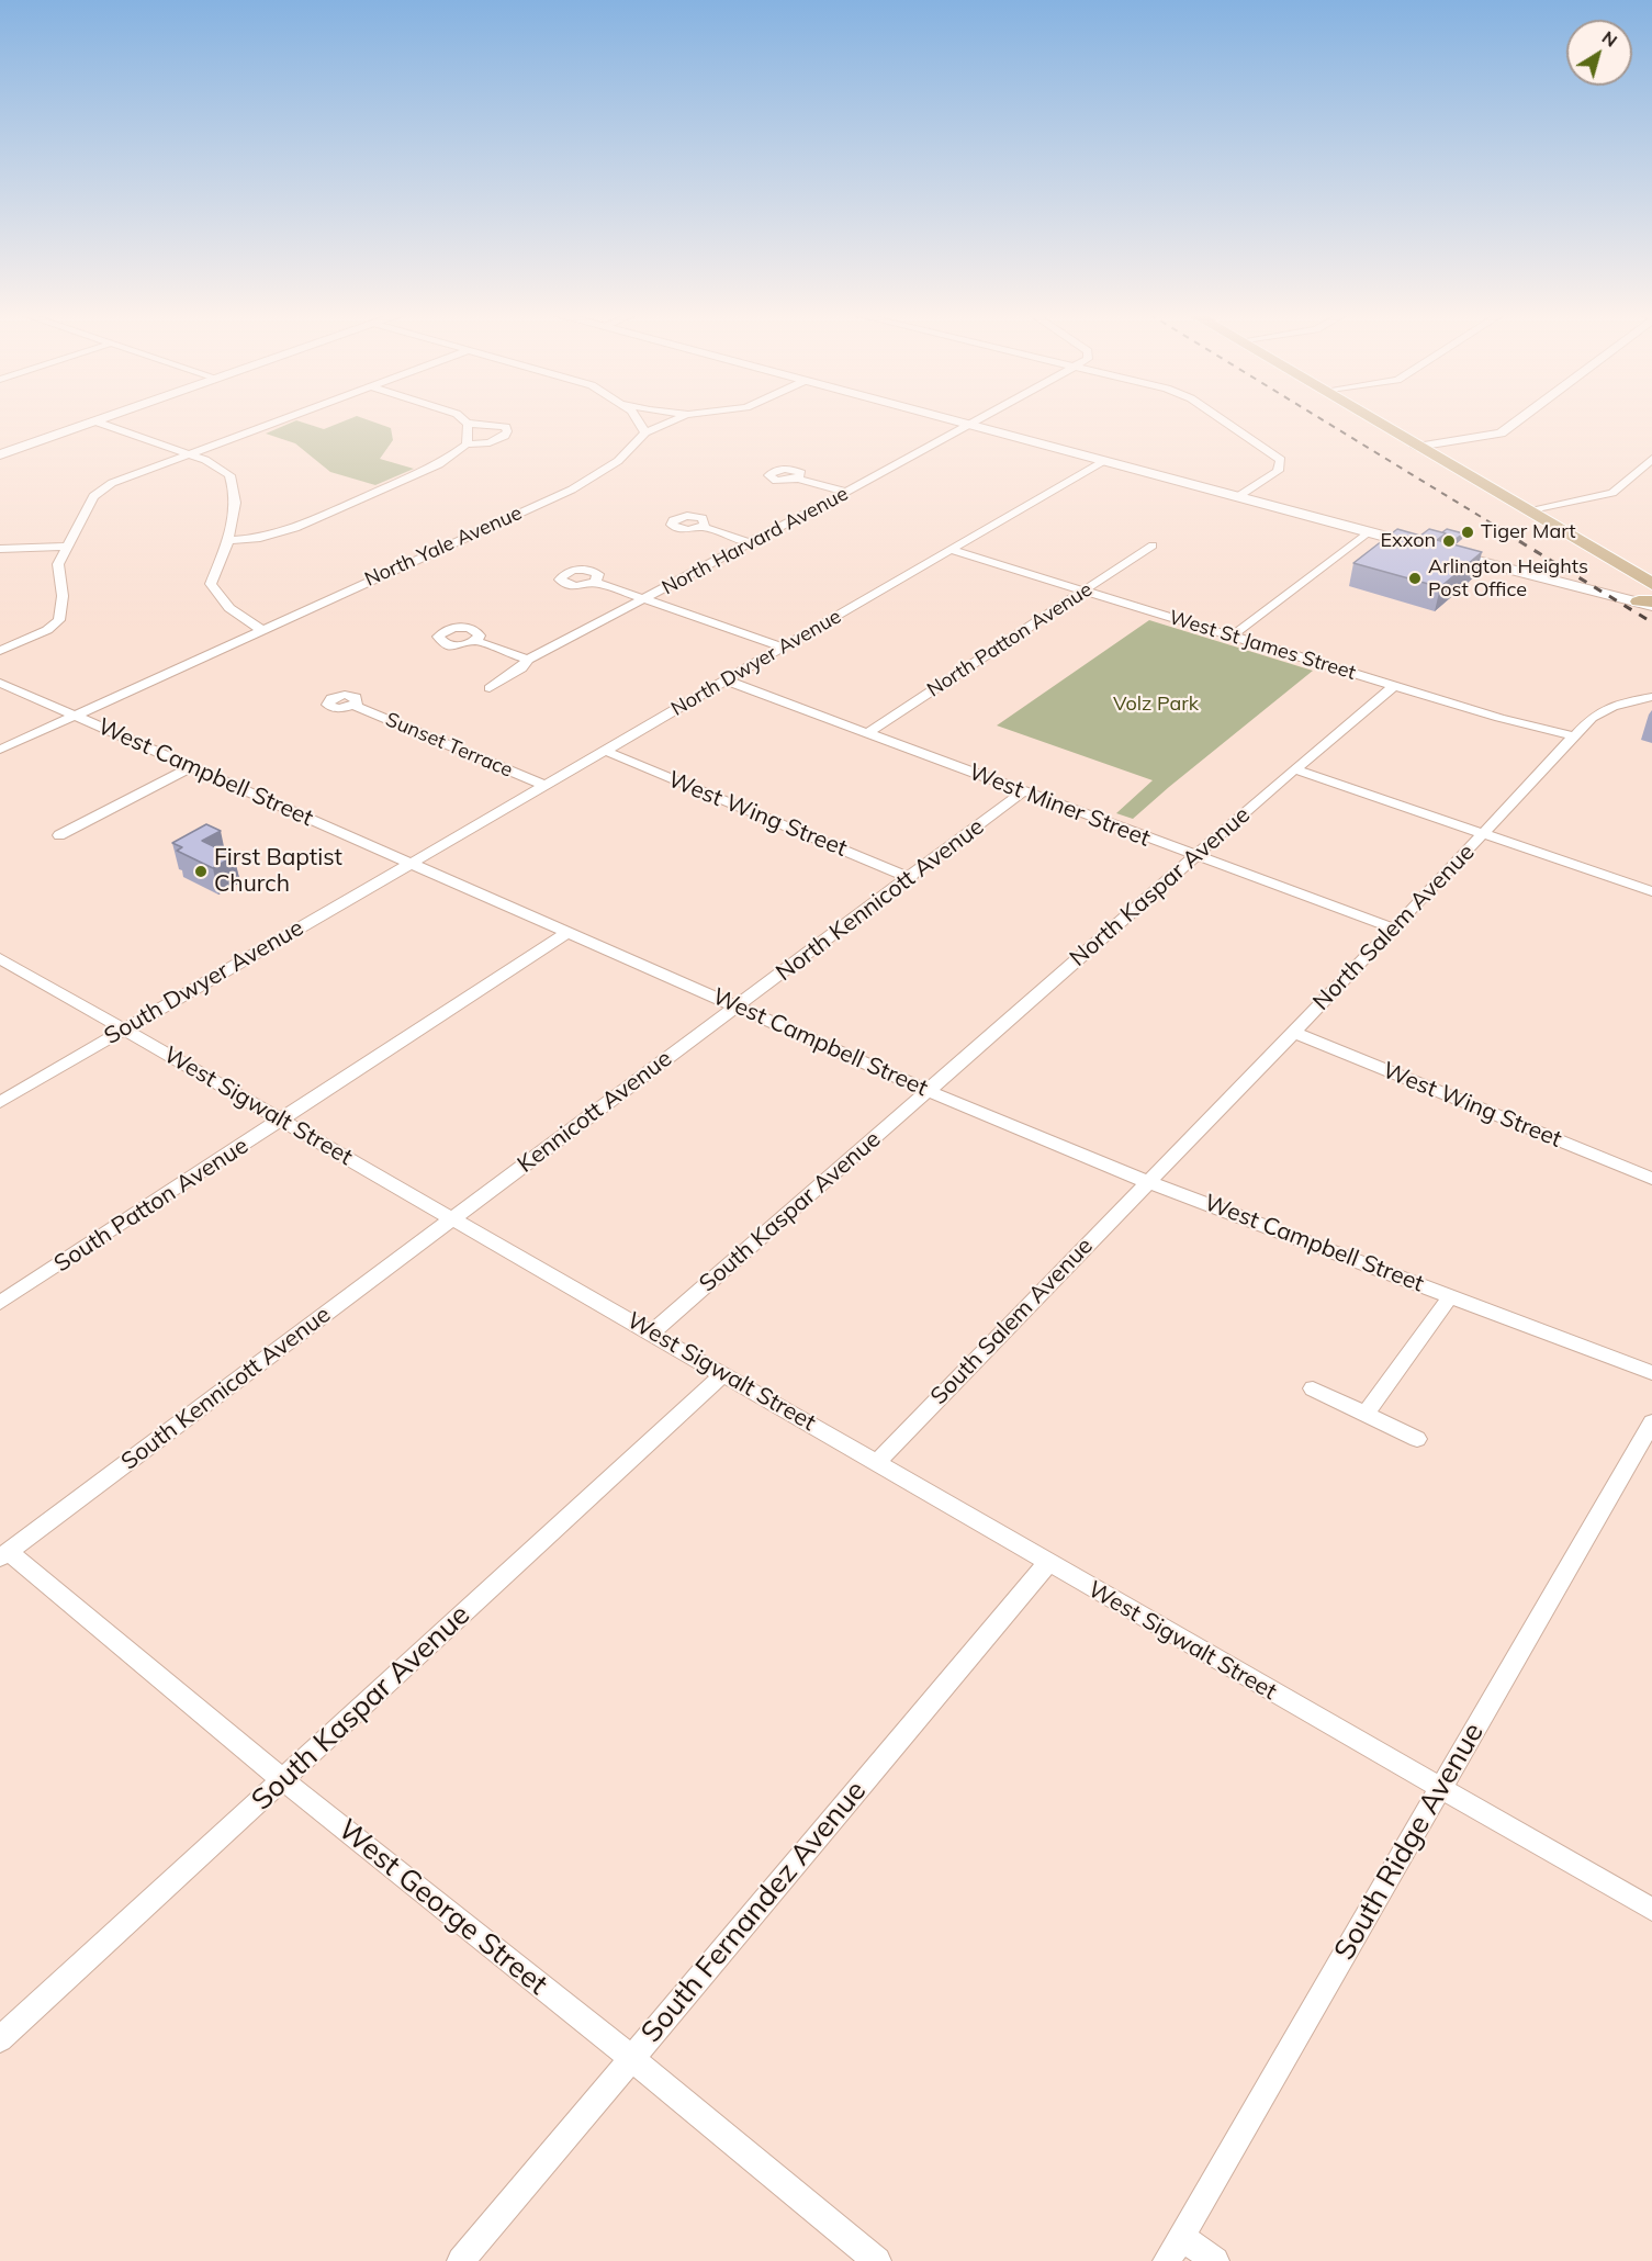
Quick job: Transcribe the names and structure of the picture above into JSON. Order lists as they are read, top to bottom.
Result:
{
  "streets": {
    "street": [
      "North Harvard Avenue",
      "North Yale Avenue",
      "North Patton Avenue",
      "West St James Street",
      "North Dwyer Avenue",
      "Sunset Terrace",
      "West Campbell Street",
      "West Miner Street",
      "West Wing Street",
      "North Kaspar Avenue",
      "North Kennicott Avenue",
      "North Salem Avenue",
      "South Dwyer Avenue",
      "West Sigwalt Street",
      "Kennicott Avenue",
      "South Patton Avenue",
      "South Kaspar Avenue",
      "South Salem Avenue",
      "South Kennicott Avenue",
      "South Ridge Avenue",
      "West George Street",
      "South Fernandez Avenue"
    ]
  },
  "crossings": [
    ["North Yale Avenue", "West Campbell Street"],
    ["North Patton Avenue", "West St James Street"],
    ["North Patton Avenue", "West Miner Street"],
    ["West St James Street", "North Dwyer Avenue"],
    ["West St James Street", "North Kaspar Avenue"],
    ["West St James Street", "North Salem Avenue"],
    ["North Dwyer Avenue", "Sunset Terrace"],
    ["North Dwyer Avenue", "West Campbell Street"],
    ["North Dwyer Avenue", "West Miner Street"],
    ["North Dwyer Avenue", "West Wing Street"],
    ["North Dwyer Avenue", "South Dwyer Avenue"],
    ["West Campbell Street", "North Kaspar Avenue"],
    ["West Campbell Street", "North Kennicott Avenue"],
    ["West Campbell Street", "North Salem Avenue"],
    ["West Campbell Street", "South Dwyer Avenue"],
    ["West Campbell Street", "Kennicott Avenue"],
    ["West Campbell Street", "South Patton Avenue"],
    ["West Campbell Street", "South Kaspar Avenue"],
    ["West Campbell Street", "South Salem Avenue"],
    ["West Miner Street", "North Kaspar Avenue"],
    ["West Miner Street", "North Kennicott Avenue"],
    ["West Miner Street", "North Salem Avenue"],
    ["West Wing Street", "North Kennicott Avenue"],
    ["West Wing Street", "North Salem Avenue"],
    ["North Kaspar Avenue", "South Kaspar Avenue"],
    ["North Kennicott Avenue", "Kennicott Avenue"],
    ["North Salem Avenue", "South Salem Avenue"],
    ["South Dwyer Avenue", "West Sigwalt Street"],
    ["West Sigwalt Street", "Kennicott Avenue"],
    ["West Sigwalt Street", "South Patton Avenue"],
    ["West Sigwalt Street", "South Kaspar Avenue"],
    ["West Sigwalt Street", "South Salem Avenue"],
    ["West Sigwalt Street", "South Kennicott Avenue"],
    ["West Sigwalt Street", "South Ridge Avenue"],
    ["West Sigwalt Street", "South Fernandez Avenue"],
    ["Kennicott Avenue", "South Kennicott Avenue"],
    ["South Kaspar Avenue", "West George Street"],
    ["South Kennicott Avenue", "West George Street"],
    ["West George Street", "South Fernandez Avenue"]
  ],
  "parks": ["Volz Park"],
  "places": [
    "Tiger Mart",
    "Exxon",
    "Arlington Heights Post Office",
    "First Baptist Church"
  ],
  "north": "top right"
}
